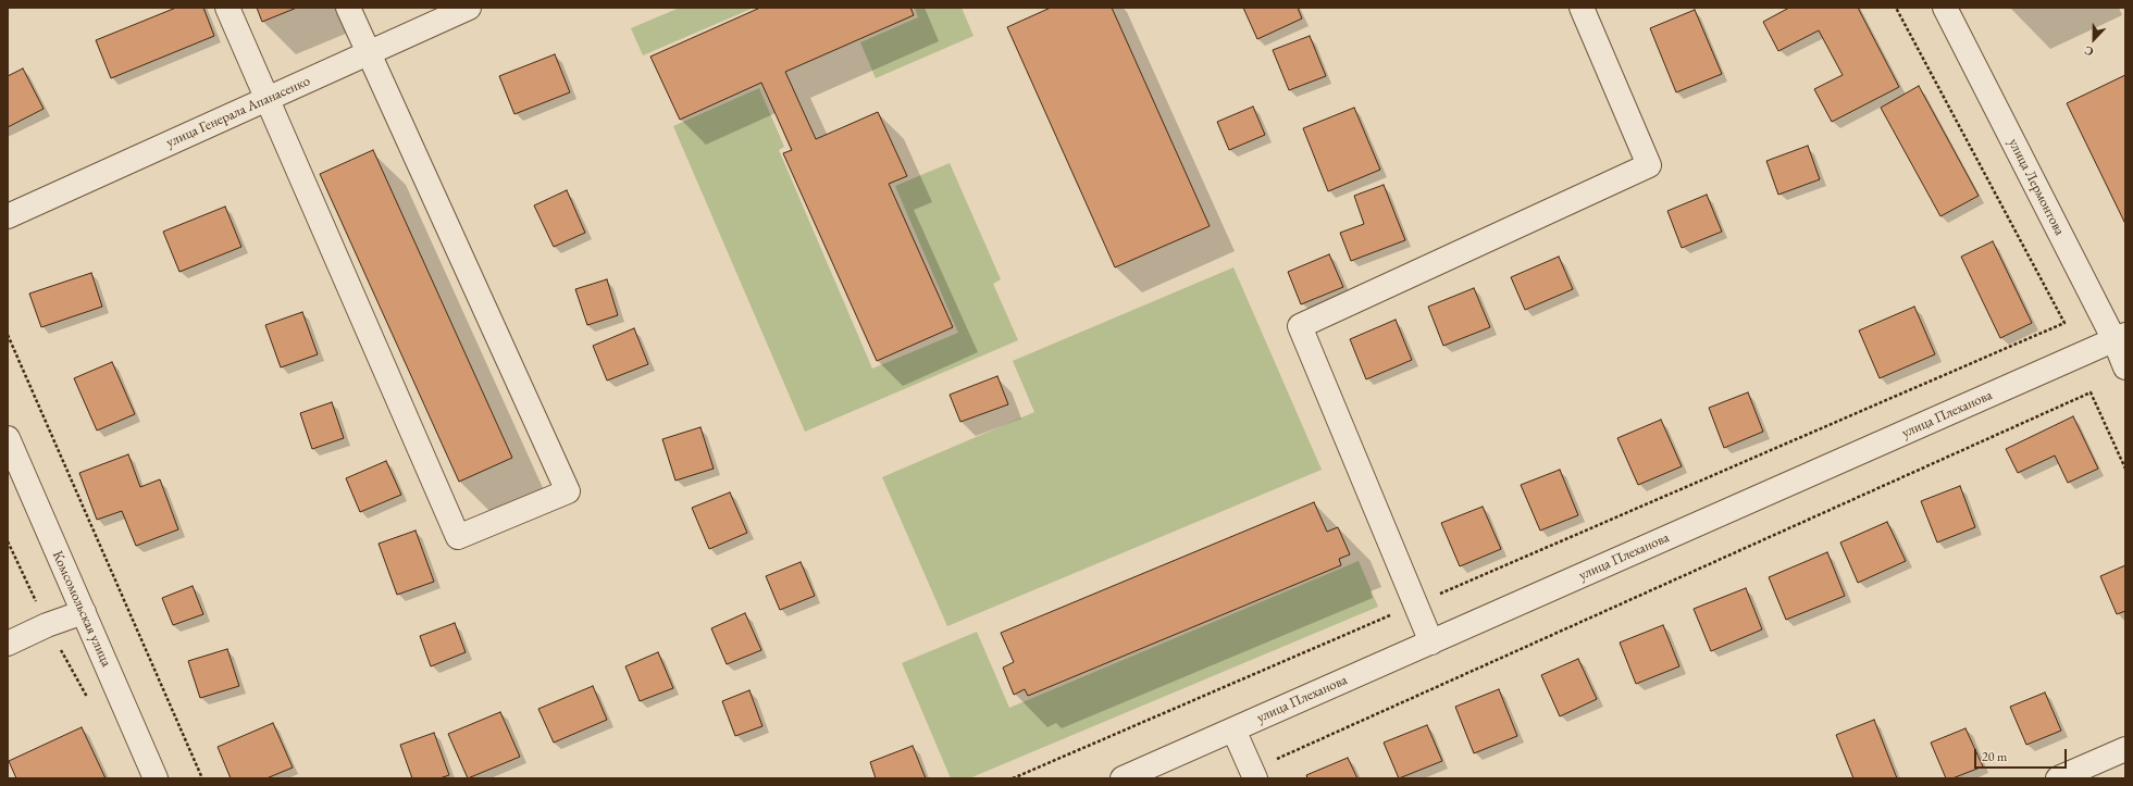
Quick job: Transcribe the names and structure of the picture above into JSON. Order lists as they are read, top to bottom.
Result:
{
  "streets": {
    "street": [
      "улица Генерала Апанасенко",
      "улица Лермонтова",
      "улица Плеханова",
      "Комсомольская улица"
    ]
  },
  "crossings": [
    ["улица Лермонтова", "улица Плеханова"]
  ],
  "scale_bar": "20 m",
  "north": "bottom"
}
